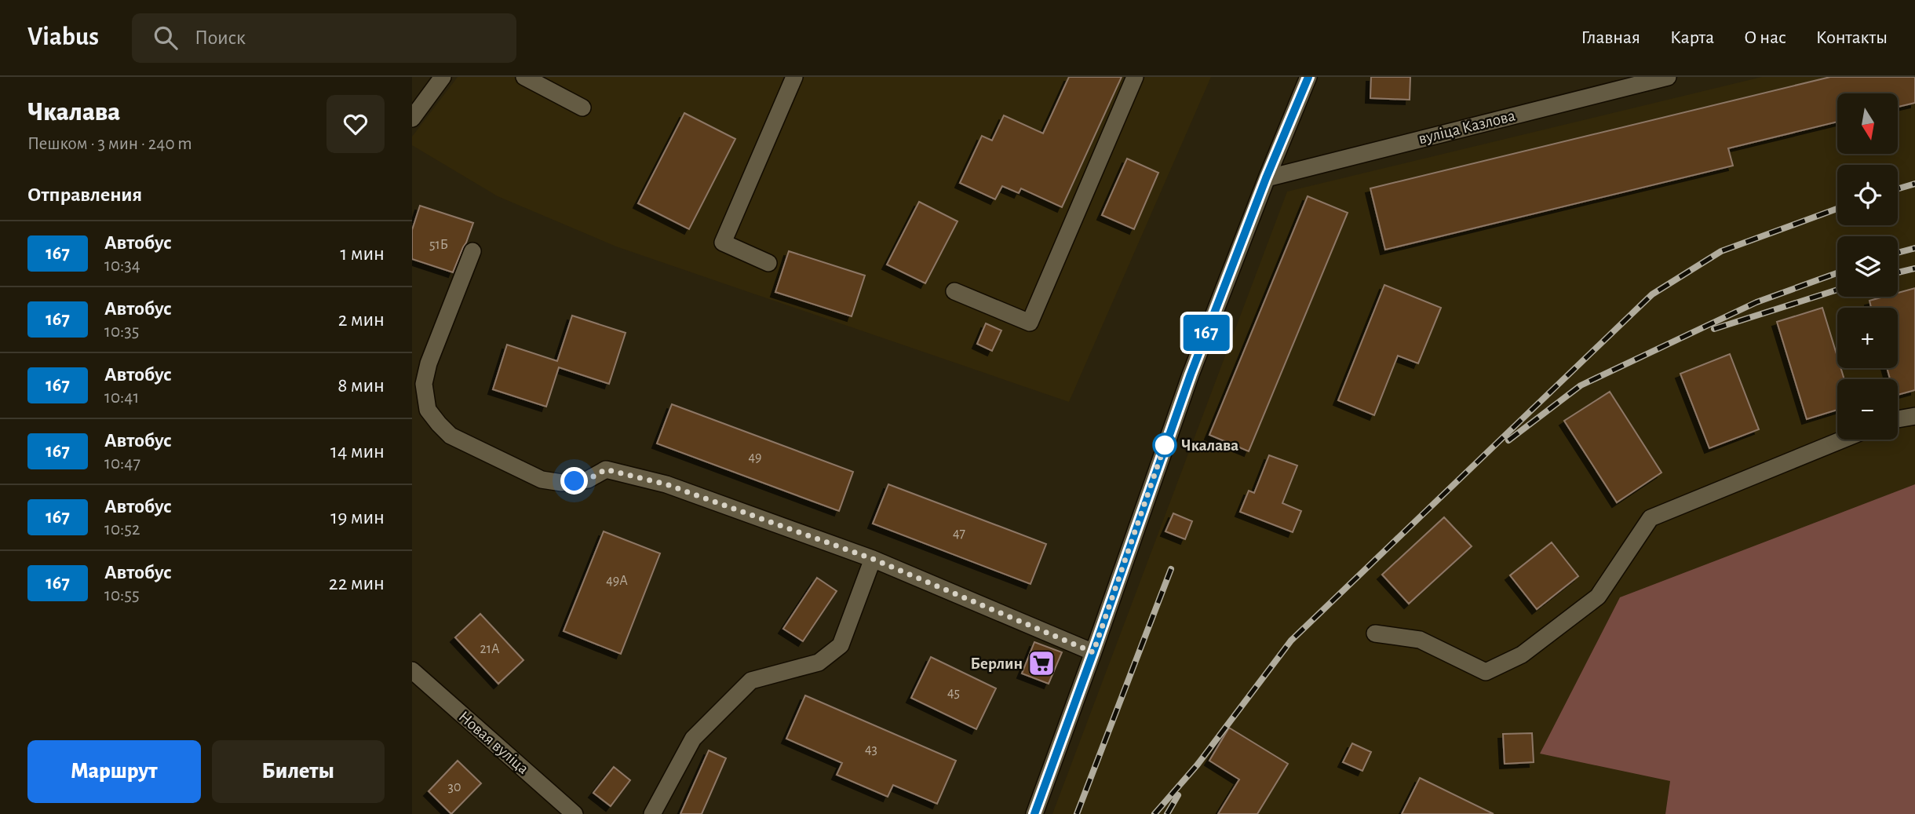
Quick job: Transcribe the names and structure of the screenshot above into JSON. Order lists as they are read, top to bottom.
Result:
{
  "streets": {
    "street": ["вуліца Казлова", "Новая вуліца"]
  },
  "places": {
    "other": ["Чкалава"],
    "supermarket": ["Берлин"]
  },
  "lines": ["bus line 167"],
  "house_numbers": [
    "51Б",
    "49",
    "47",
    "49А",
    "21А",
    "45",
    "43",
    "30"
  ],
  "north": "bottom",
  "page": {
    "header": "Viabus",
    "search": "Поиск",
    "nav": [
      "Главная",
      "Карта",
      "О нас",
      "Контакты"
    ],
    "heading": [
      ["Чкалава", "Пешком · 3 мин · 240 m"],
      "Отправления"
    ],
    "on_map": "167",
    "map_buttons": ["+", "−"],
    "list": [
      {
        "mark": "167",
        "name": "Автобус",
        "note": "10:34",
        "value": "1 мин"
      },
      {
        "mark": "167",
        "name": "Автобус",
        "note": "10:35",
        "value": "2 мин"
      },
      {
        "mark": "167",
        "name": "Автобус",
        "note": "10:41",
        "value": "8 мин"
      },
      {
        "mark": "167",
        "name": "Автобус",
        "note": "10:47",
        "value": "14 мин"
      },
      {
        "mark": "167",
        "name": "Автобус",
        "note": "10:52",
        "value": "19 мин"
      },
      {
        "mark": "167",
        "name": "Автобус",
        "note": "10:55",
        "value": "22 мин"
      }
    ],
    "buttons": ["Маршрут", "Билеты"]
  }
}
